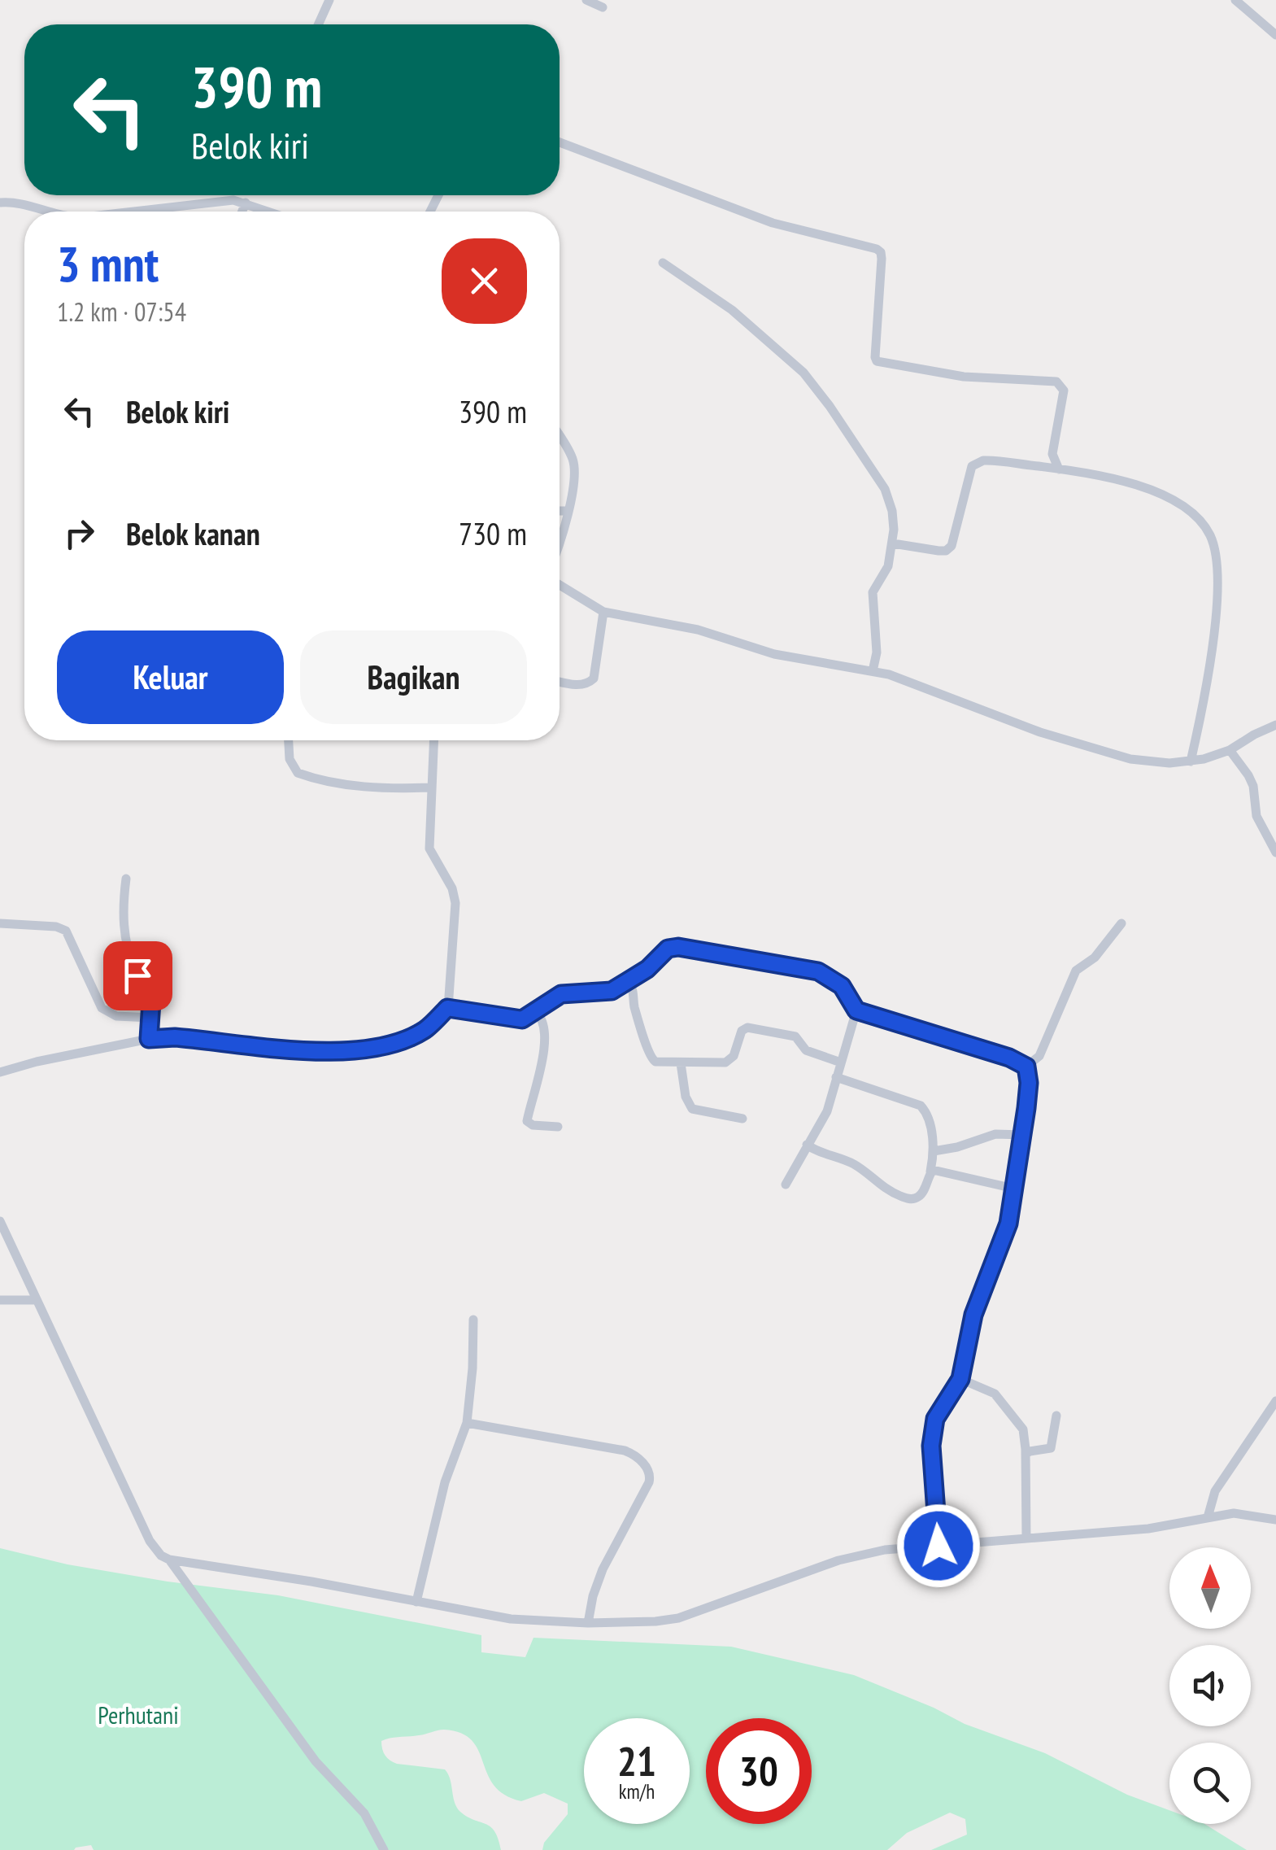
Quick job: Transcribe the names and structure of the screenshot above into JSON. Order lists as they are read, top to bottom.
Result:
{
  "parks": ["Perhutani"],
  "north": "top",
  "page": {
    "turn": ["390 m", "Belok kiri"],
    "heading": ["3 mnt", "1.2 km · 07:54"],
    "list": [
      {
        "name": "Belok kiri",
        "value": "390 m"
      },
      {
        "name": "Belok kanan",
        "value": "730 m"
      }
    ],
    "buttons": ["Keluar", "Bagikan"],
    "speed": "21 km/h",
    "limit": "30"
  }
}
